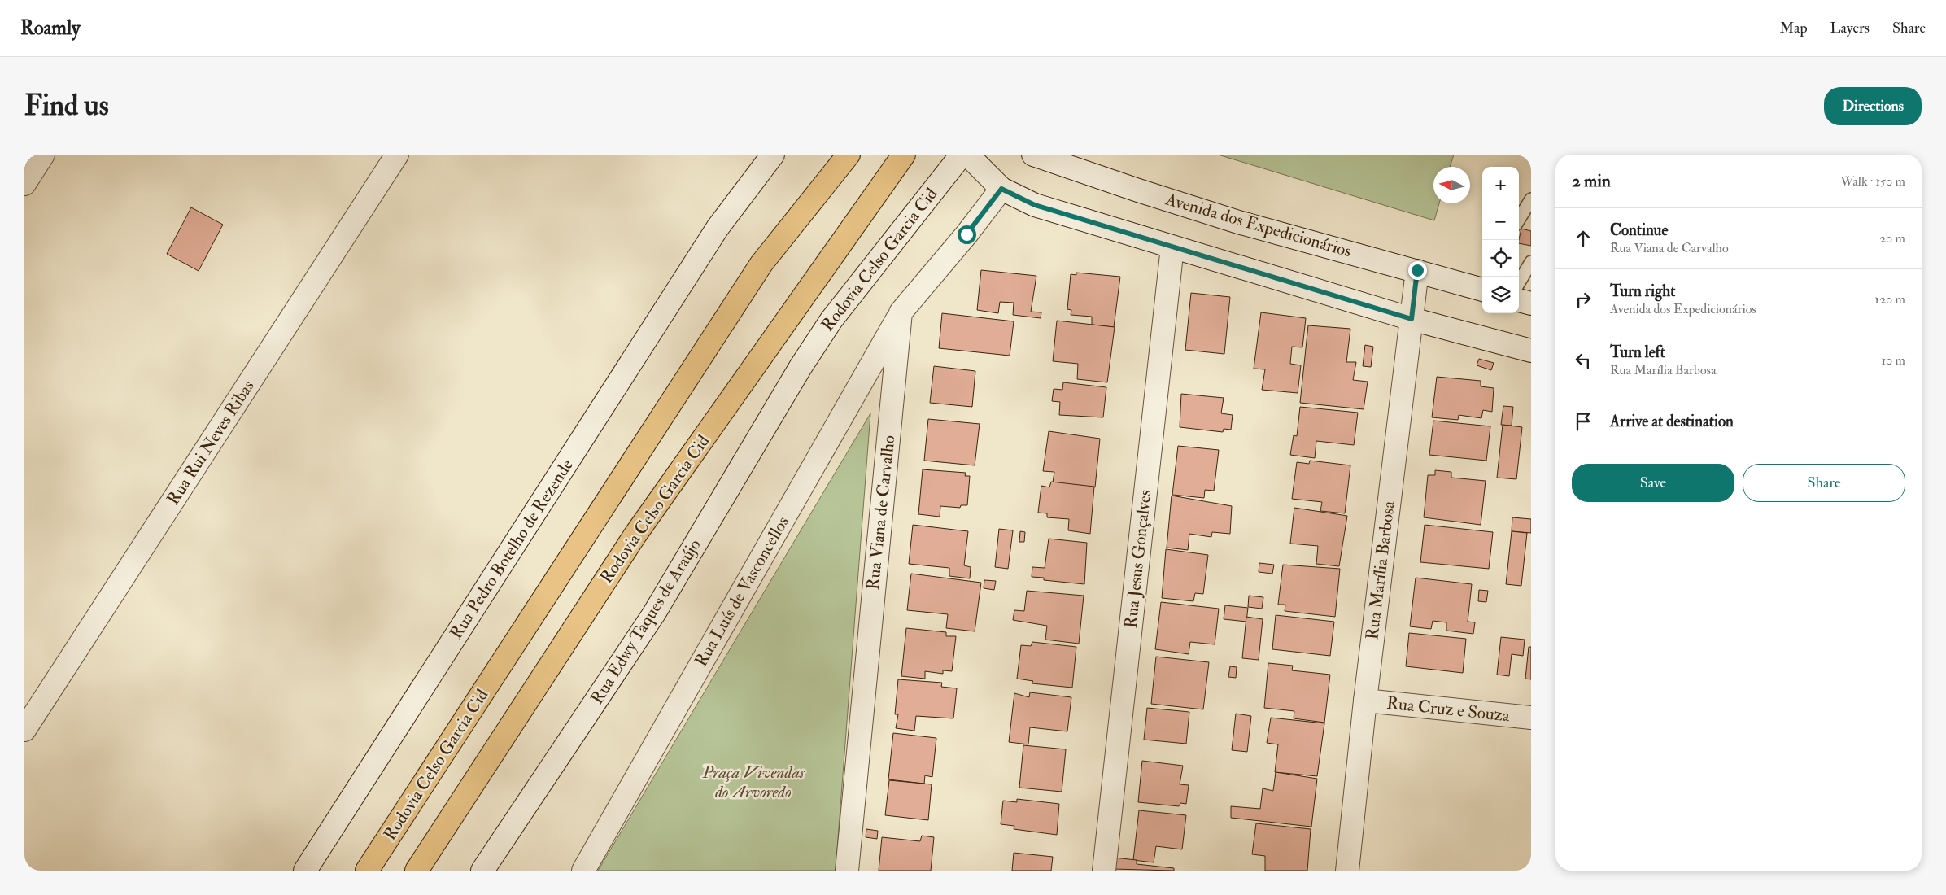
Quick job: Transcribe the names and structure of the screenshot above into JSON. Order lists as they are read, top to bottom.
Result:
{
  "streets": {
    "highway": ["Rodovia Celso Garcia Cid"],
    "street": [
      "Avenida dos Expedicionários",
      "Rua Rui Neves Ribas",
      "Rua Viana de Carvalho",
      "Rua Pedro Botelho de Rezende",
      "Rua Jesus Gonçalves",
      "Rua Marília Barbosa",
      "Rua Luís de Vasconcellos",
      "Rua Edwy Taques de Araújo",
      "Rua Cruz e Souza"
    ]
  },
  "crossings": [
    ["Avenida dos Expedicionários", "Rua Marília Barbosa"],
    ["Rodovia Celso Garcia Cid", "Rua Edwy Taques de Araújo"],
    ["Rua Viana de Carvalho", "Rua Luís de Vasconcellos"],
    ["Rua Marília Barbosa", "Rua Cruz e Souza"]
  ],
  "parks": ["Praça Vivendas do Arvoredo"],
  "north": "left",
  "page": {
    "header": "Roamly",
    "nav": ["Map", "Layers", "Share"],
    "buttons": [
      "Directions",
      ["Save", "Share"]
    ],
    "title": "Find us",
    "heading": ["2 min", "Walk · 150 m"],
    "map_buttons": ["+", "−"],
    "list": [
      ["Continue", "Rua Viana de Carvalho", "20 m"],
      ["Turn right", "Avenida dos Expedicionários", "120 m"],
      ["Turn left", "Rua Marília Barbosa", "10 m"],
      "Arrive at destination"
    ]
  }
}
